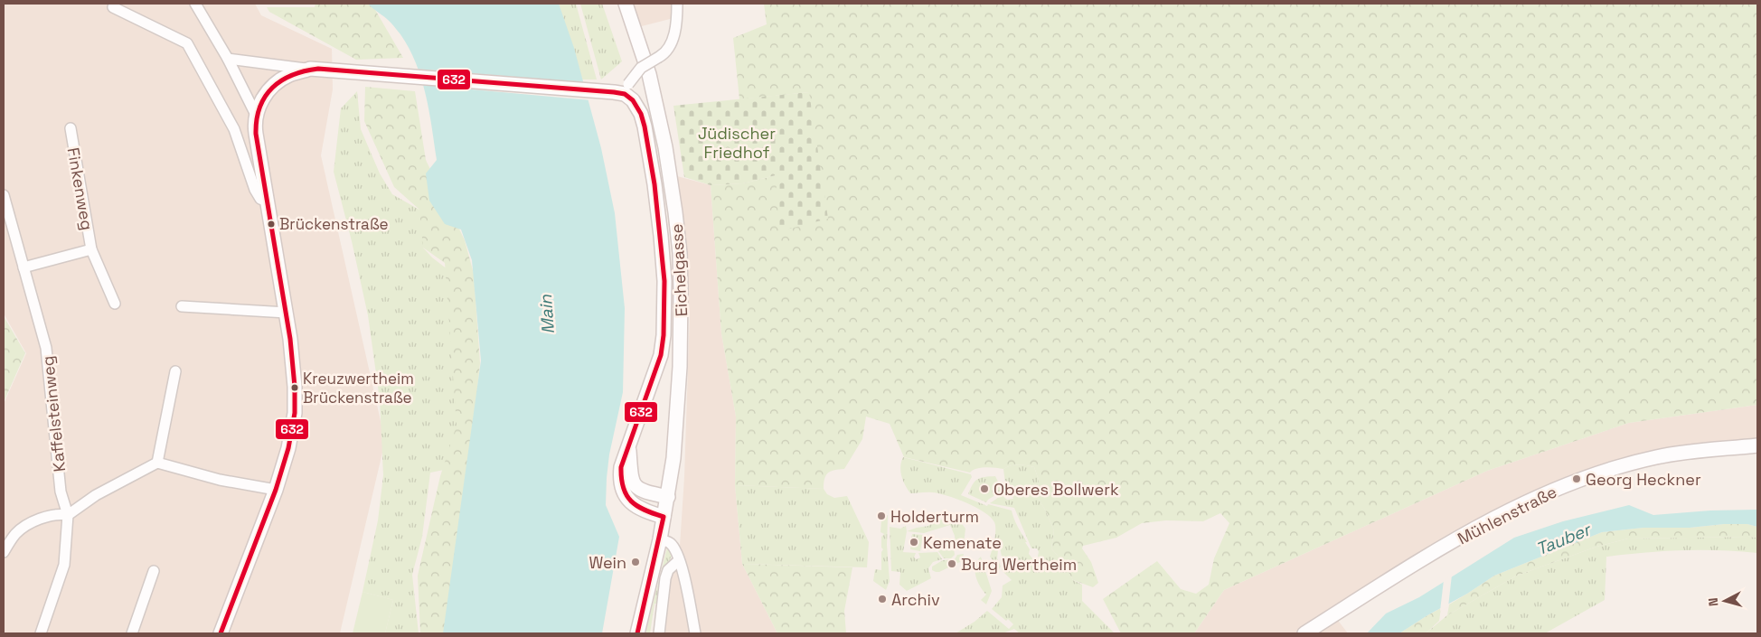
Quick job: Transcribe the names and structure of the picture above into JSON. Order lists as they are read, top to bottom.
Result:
{
  "streets": {
    "street": [
      "Finkenweg",
      "Eichelgasse",
      "Kaffelsteinweg",
      "Mühlenstraße"
    ]
  },
  "crossings": [
    ["Finkenweg", "Kaffelsteinweg"]
  ],
  "water": ["Main", "Tauber"],
  "parks": ["Jüdischer Friedhof"],
  "places": [
    "Brückenstraße",
    "Kreuzwertheim Brückenstraße",
    "Georg Heckner",
    "Oberes Bollwerk",
    "Holderturm",
    "Kemenate",
    "Wein",
    "Burg Wertheim",
    "Archiv"
  ],
  "lines": ["transit line 632"],
  "north": "left"
}
